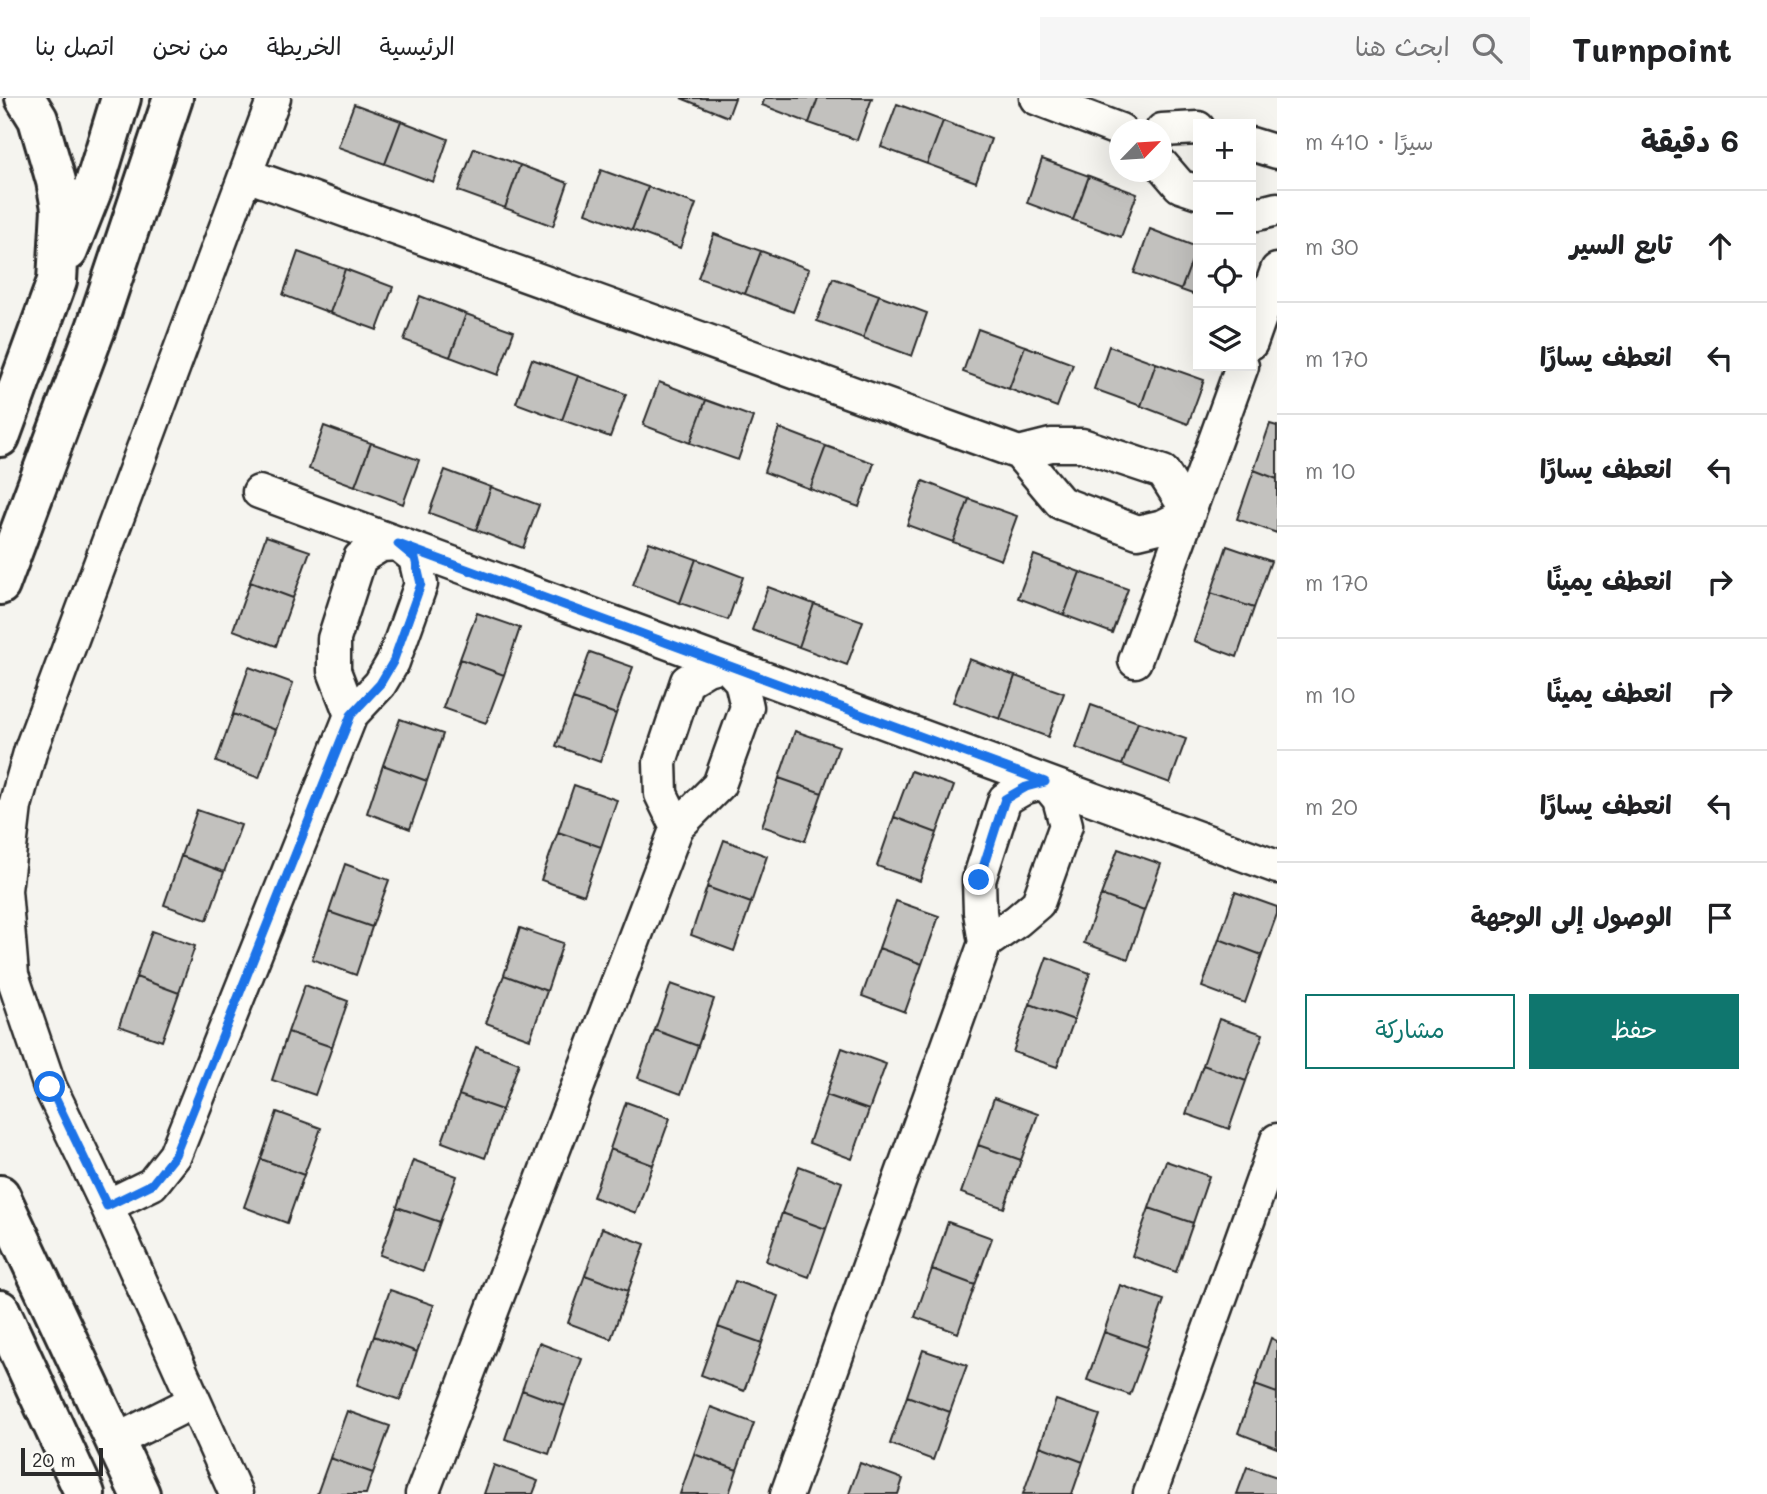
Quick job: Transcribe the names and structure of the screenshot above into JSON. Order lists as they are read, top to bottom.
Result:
{
  "scale_bar": "20 m",
  "north": "top right",
  "page": {
    "header": "Turnpoint",
    "search": "ابحث هنا",
    "nav": [
      "الرئيسية",
      "الخريطة",
      "من نحن",
      "اتصل بنا"
    ],
    "heading": ["6 دقيقة", "سيرًا · 410 m"],
    "map_buttons": ["+", "−"],
    "list": [
      ["تابع السير", "30 m"],
      ["انعطف يسارًا", "170 m"],
      ["انعطف يسارًا", "10 m"],
      ["انعطف يمينًا", "170 m"],
      ["انعطف يمينًا", "10 m"],
      ["انعطف يسارًا", "20 m"],
      "الوصول إلى الوجهة"
    ],
    "buttons": ["حفظ", "مشاركة"],
    "scale": "20 m"
  }
}
